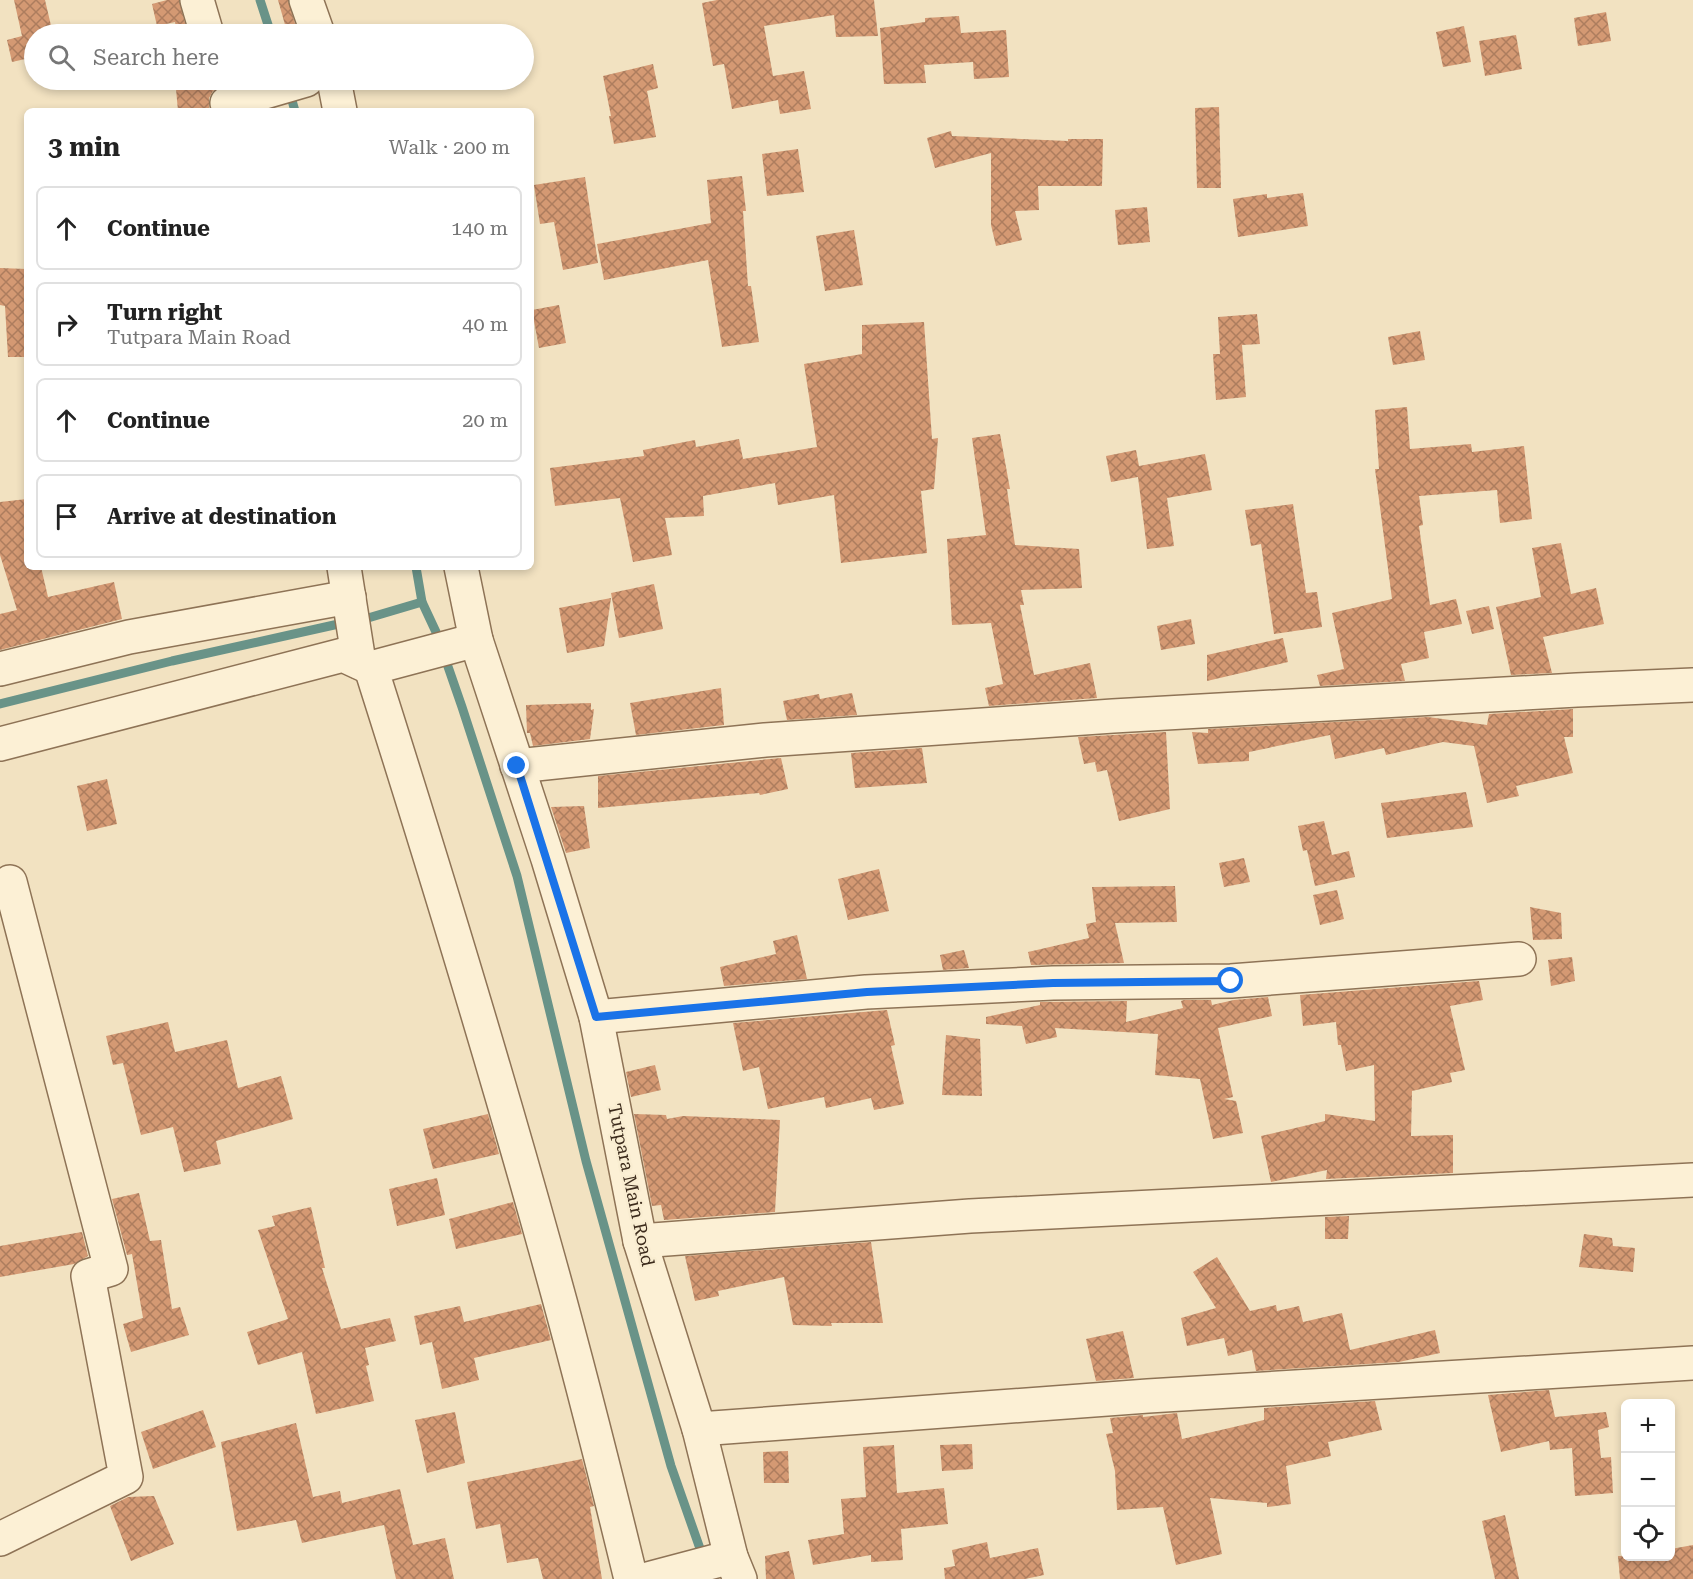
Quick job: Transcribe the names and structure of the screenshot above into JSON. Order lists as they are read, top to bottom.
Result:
{
  "streets": {
    "street": ["Tutpara Main Road"]
  },
  "page": {
    "search": "Search here",
    "heading": ["3 min", "Walk · 200 m"],
    "list": [
      ["Continue", "140 m"],
      ["Turn right", "Tutpara Main Road", "40 m"],
      ["Continue", "20 m"],
      "Arrive at destination"
    ],
    "map_buttons": ["+", "−"]
  }
}
